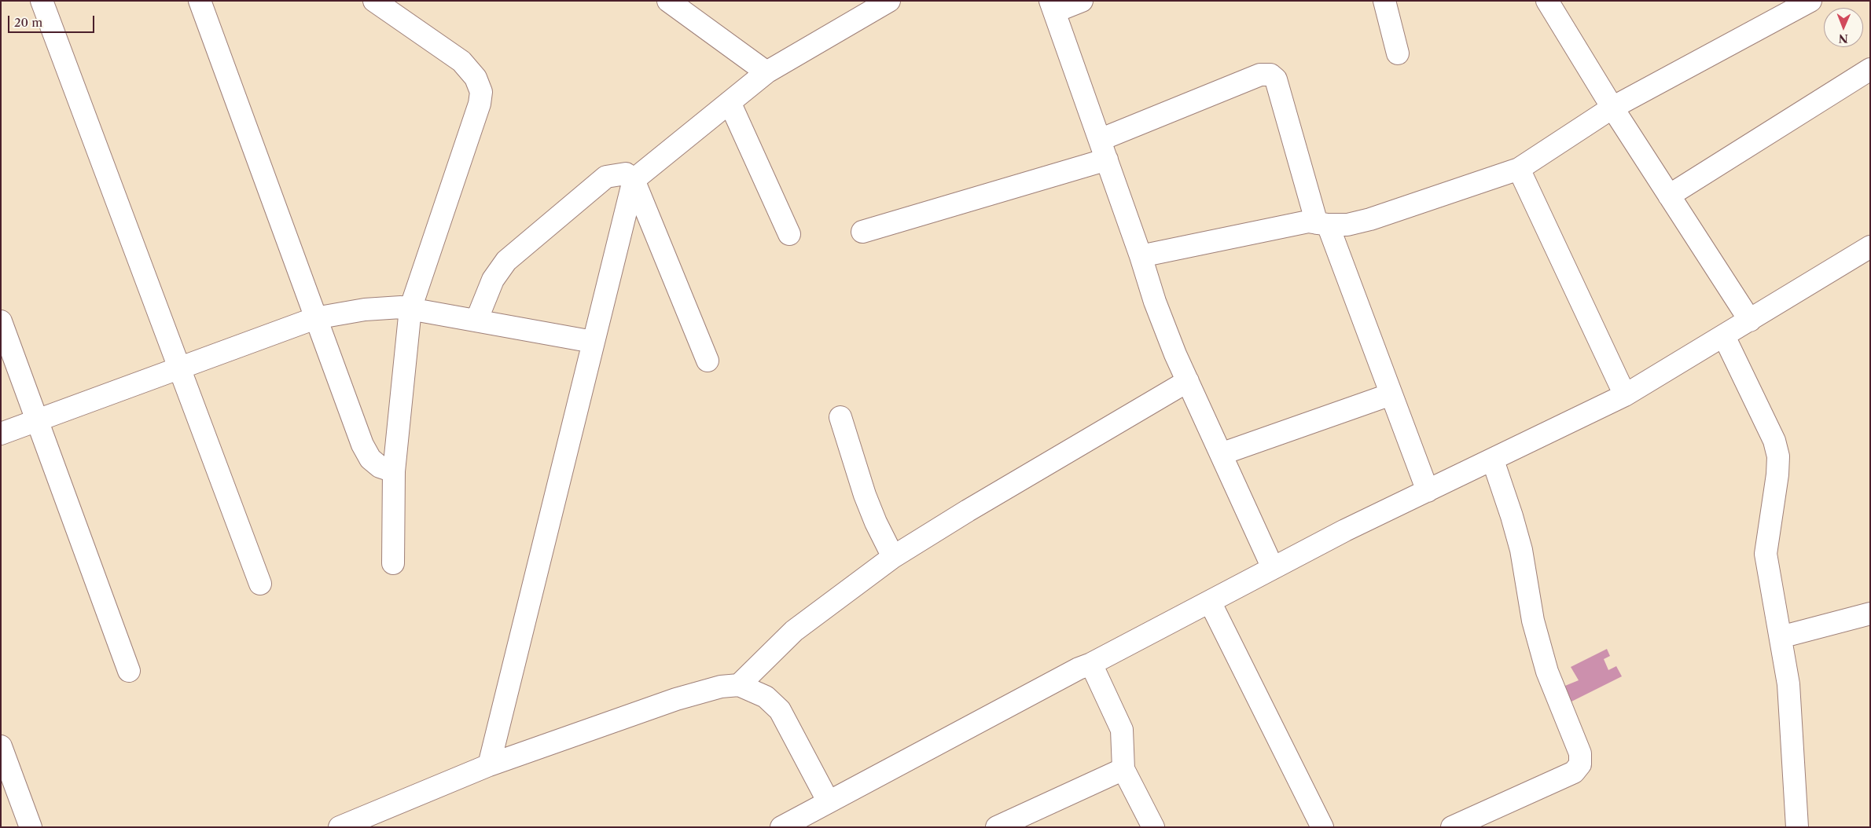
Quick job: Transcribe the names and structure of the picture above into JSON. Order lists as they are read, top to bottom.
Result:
{
  "scale_bar": "20 m",
  "north": "bottom"
}
